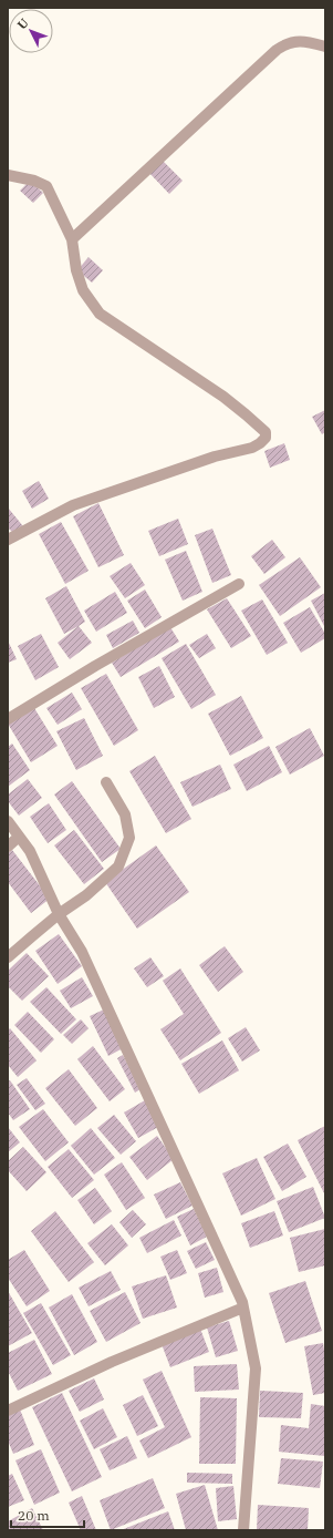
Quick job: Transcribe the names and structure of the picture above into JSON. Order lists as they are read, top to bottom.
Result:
{
  "scale_bar": "20 m",
  "north": "top left"
}
